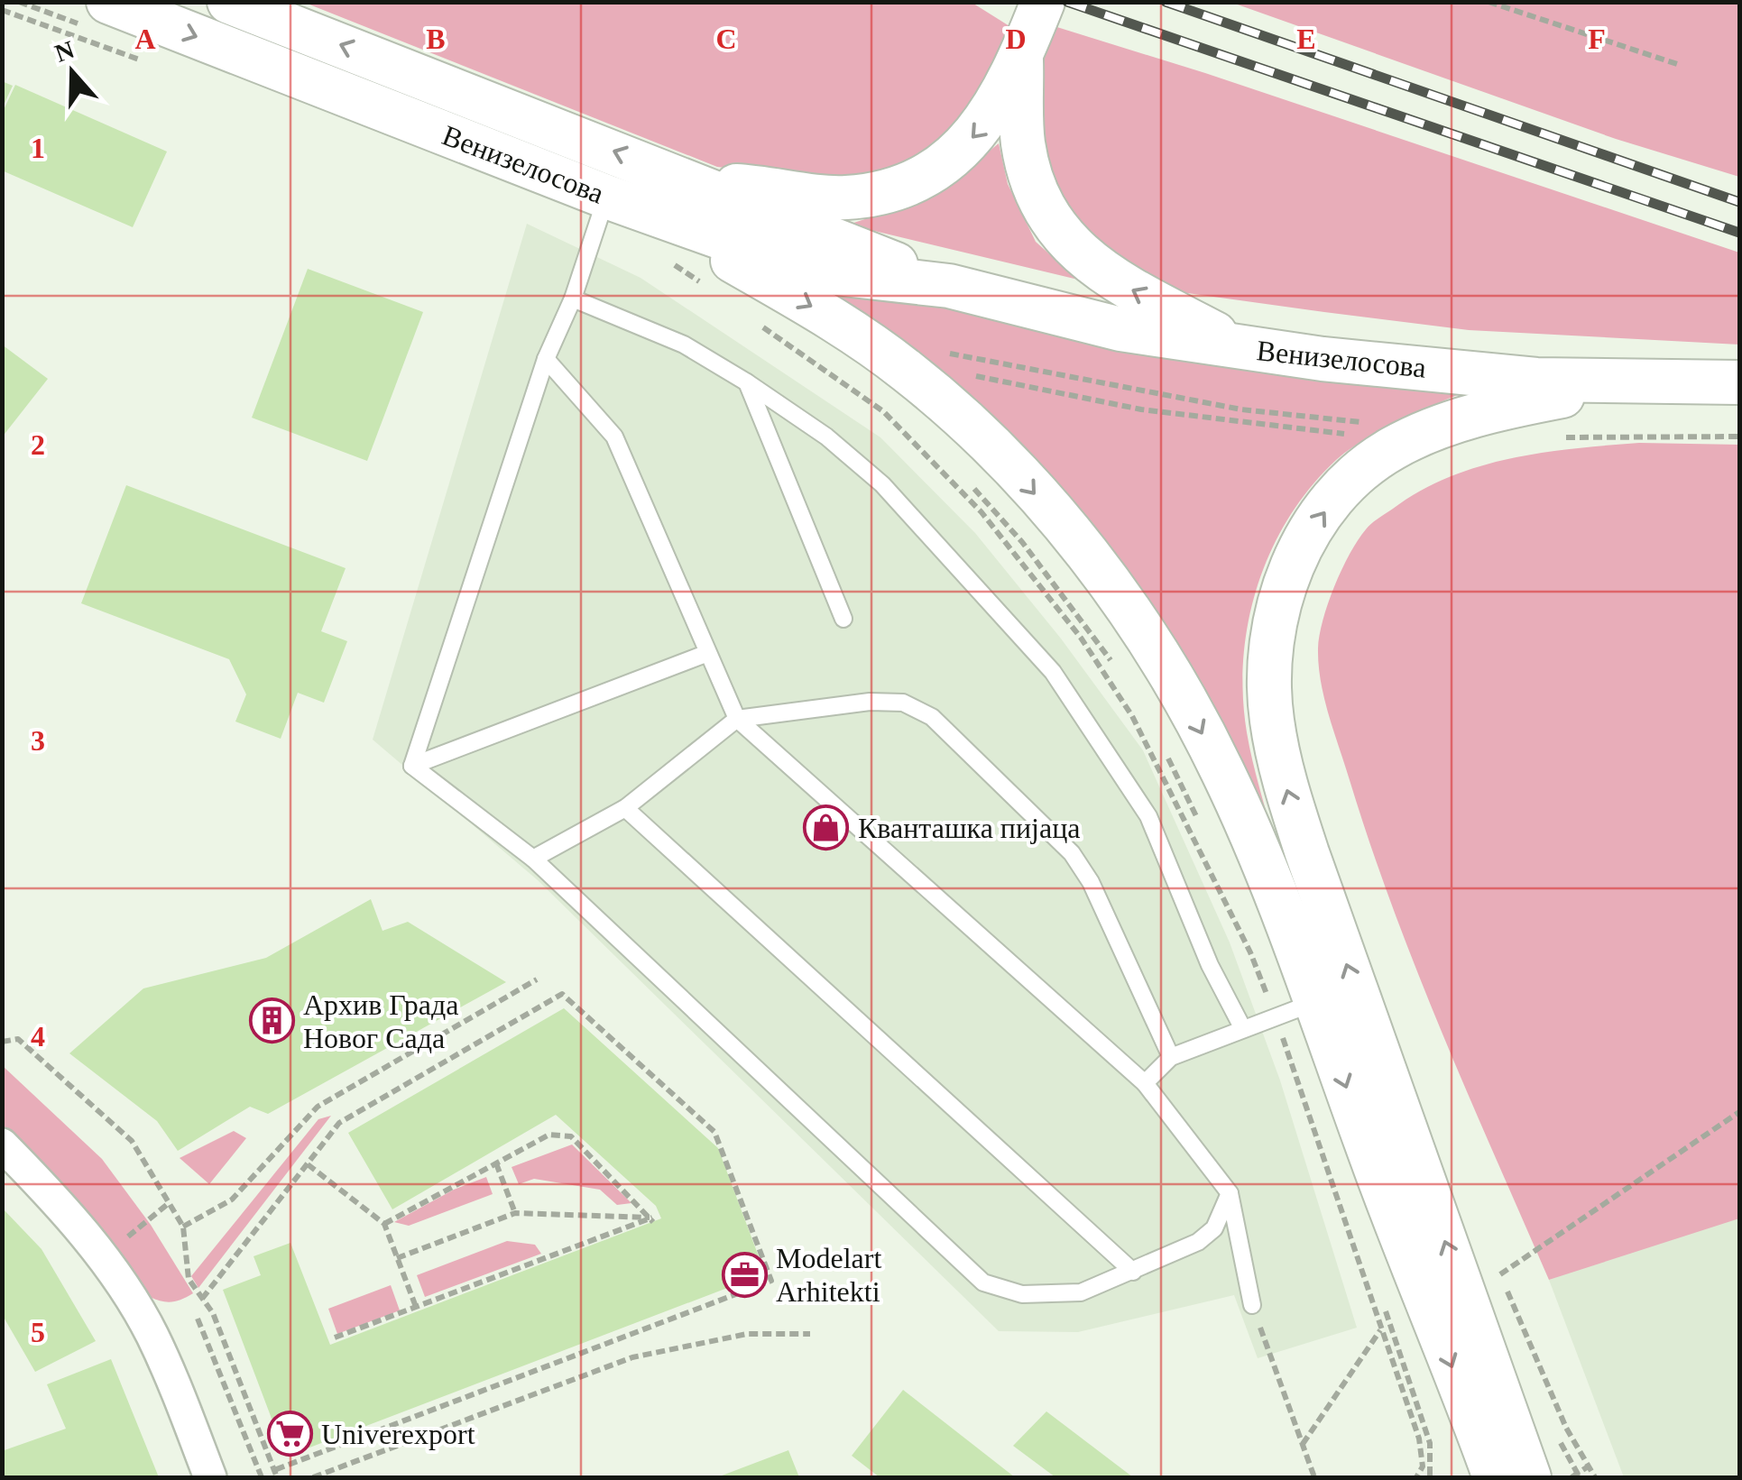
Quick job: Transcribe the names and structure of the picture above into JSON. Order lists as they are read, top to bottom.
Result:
{
  "streets": {
    "main road": ["Венизелосова"]
  },
  "places": {
    "shop": ["Кванташка пијаца"],
    "building": ["Архив Града Новог Сада"],
    "office": ["Modelart Arhitekti"],
    "supermarket": ["Univerexport"]
  },
  "north": "top",
  "grid": {
    "columns": [
      "A",
      "B",
      "C",
      "D",
      "E",
      "F"
    ],
    "rows": [
      "1",
      "2",
      "3",
      "4",
      "5"
    ]
  }
}
